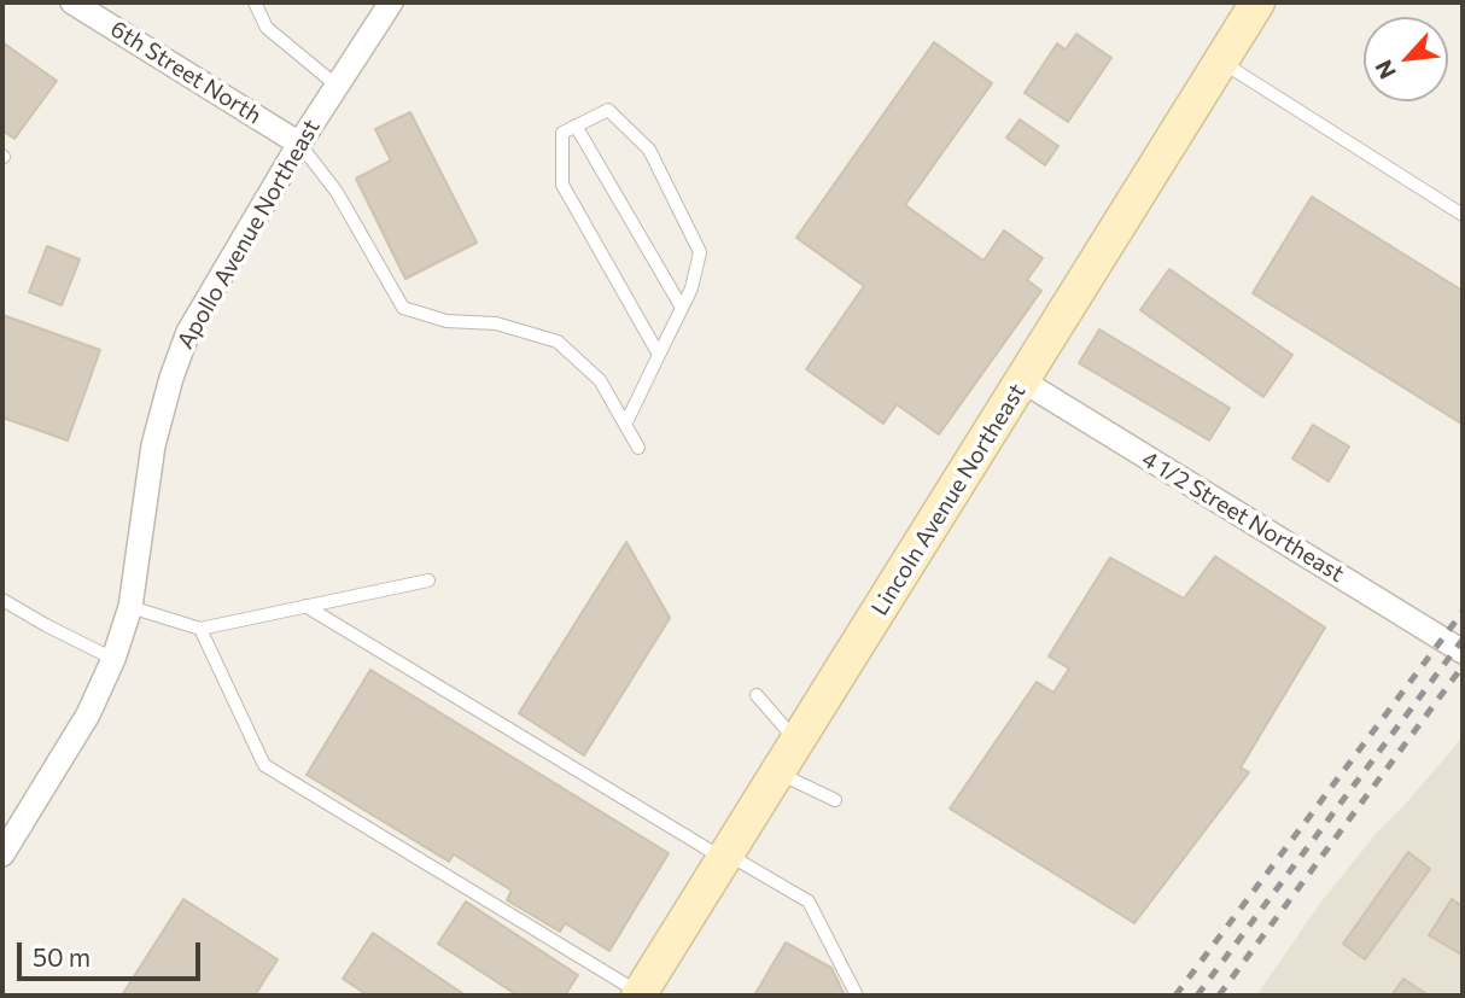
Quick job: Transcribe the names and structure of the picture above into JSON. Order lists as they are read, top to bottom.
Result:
{
  "streets": {
    "street": [
      "6th Street North",
      "Apollo Avenue Northeast",
      "Lincoln Avenue Northeast",
      "4 1/2 Street Northeast"
    ]
  },
  "crossings": [
    ["6th Street North", "Apollo Avenue Northeast"],
    ["Lincoln Avenue Northeast", "4 1/2 Street Northeast"]
  ],
  "scale_bar": "50 m",
  "north": "bottom left"
}
